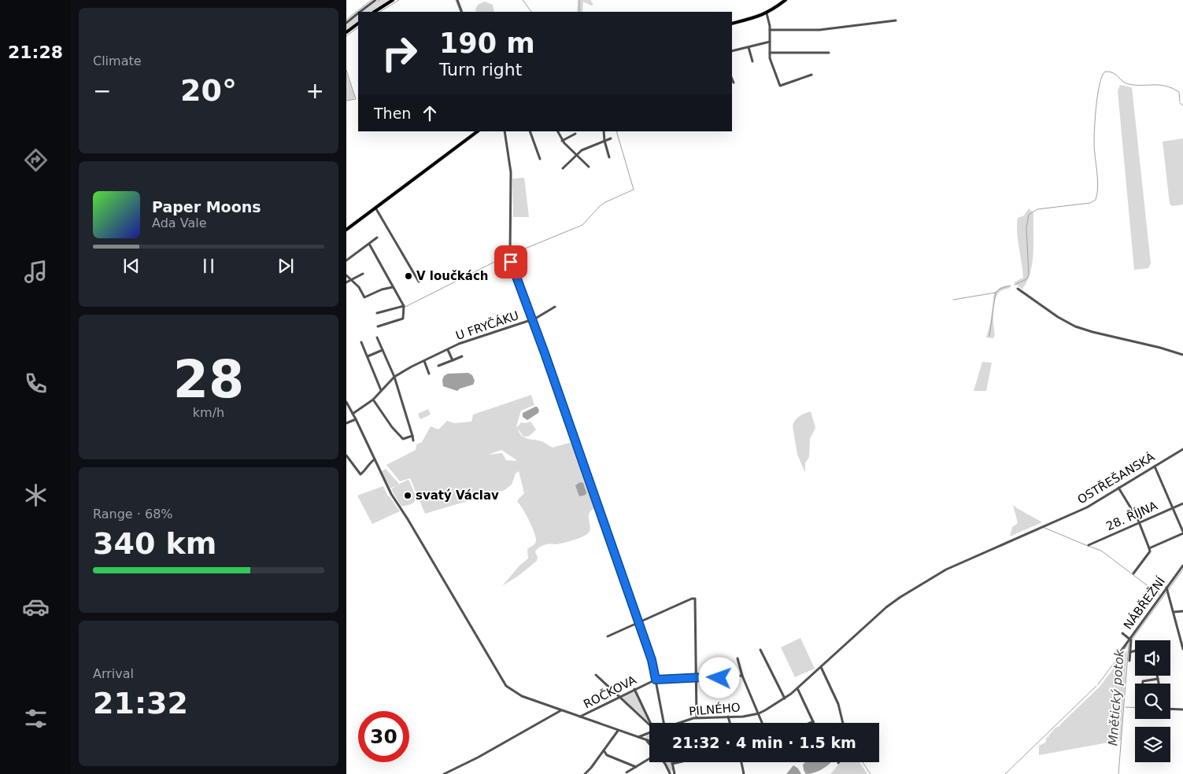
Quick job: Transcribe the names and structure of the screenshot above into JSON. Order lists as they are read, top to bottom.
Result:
{
  "streets": {
    "street": [
      "U FRYČÁKU",
      "OSTŘEŠANSKÁ",
      "28. ŘÍJNA",
      "NÁBŘEŽNÍ",
      "ROČKOVA",
      "PILNÉHO"
    ]
  },
  "crossings": [
    ["OSTŘEŠANSKÁ", "PILNÉHO"]
  ],
  "water": ["Mnětický potok"],
  "places": ["V loučkách", "svatý Václav"],
  "page": {
    "tabs": "21:28",
    "tile": [
      "Climate",
      ["28", "km/h"],
      ["Range · 68%", "340 km"],
      ["Arrival", "21:32"]
    ],
    "turn": ["190 m", "Turn right"],
    "heat": ["−", "20°", "+"],
    "then": "Then",
    "song": ["Paper Moons", "Ada Vale"],
    "limit": "30",
    "trip": "21:32 · 4 min · 1.5 km"
  }
}
